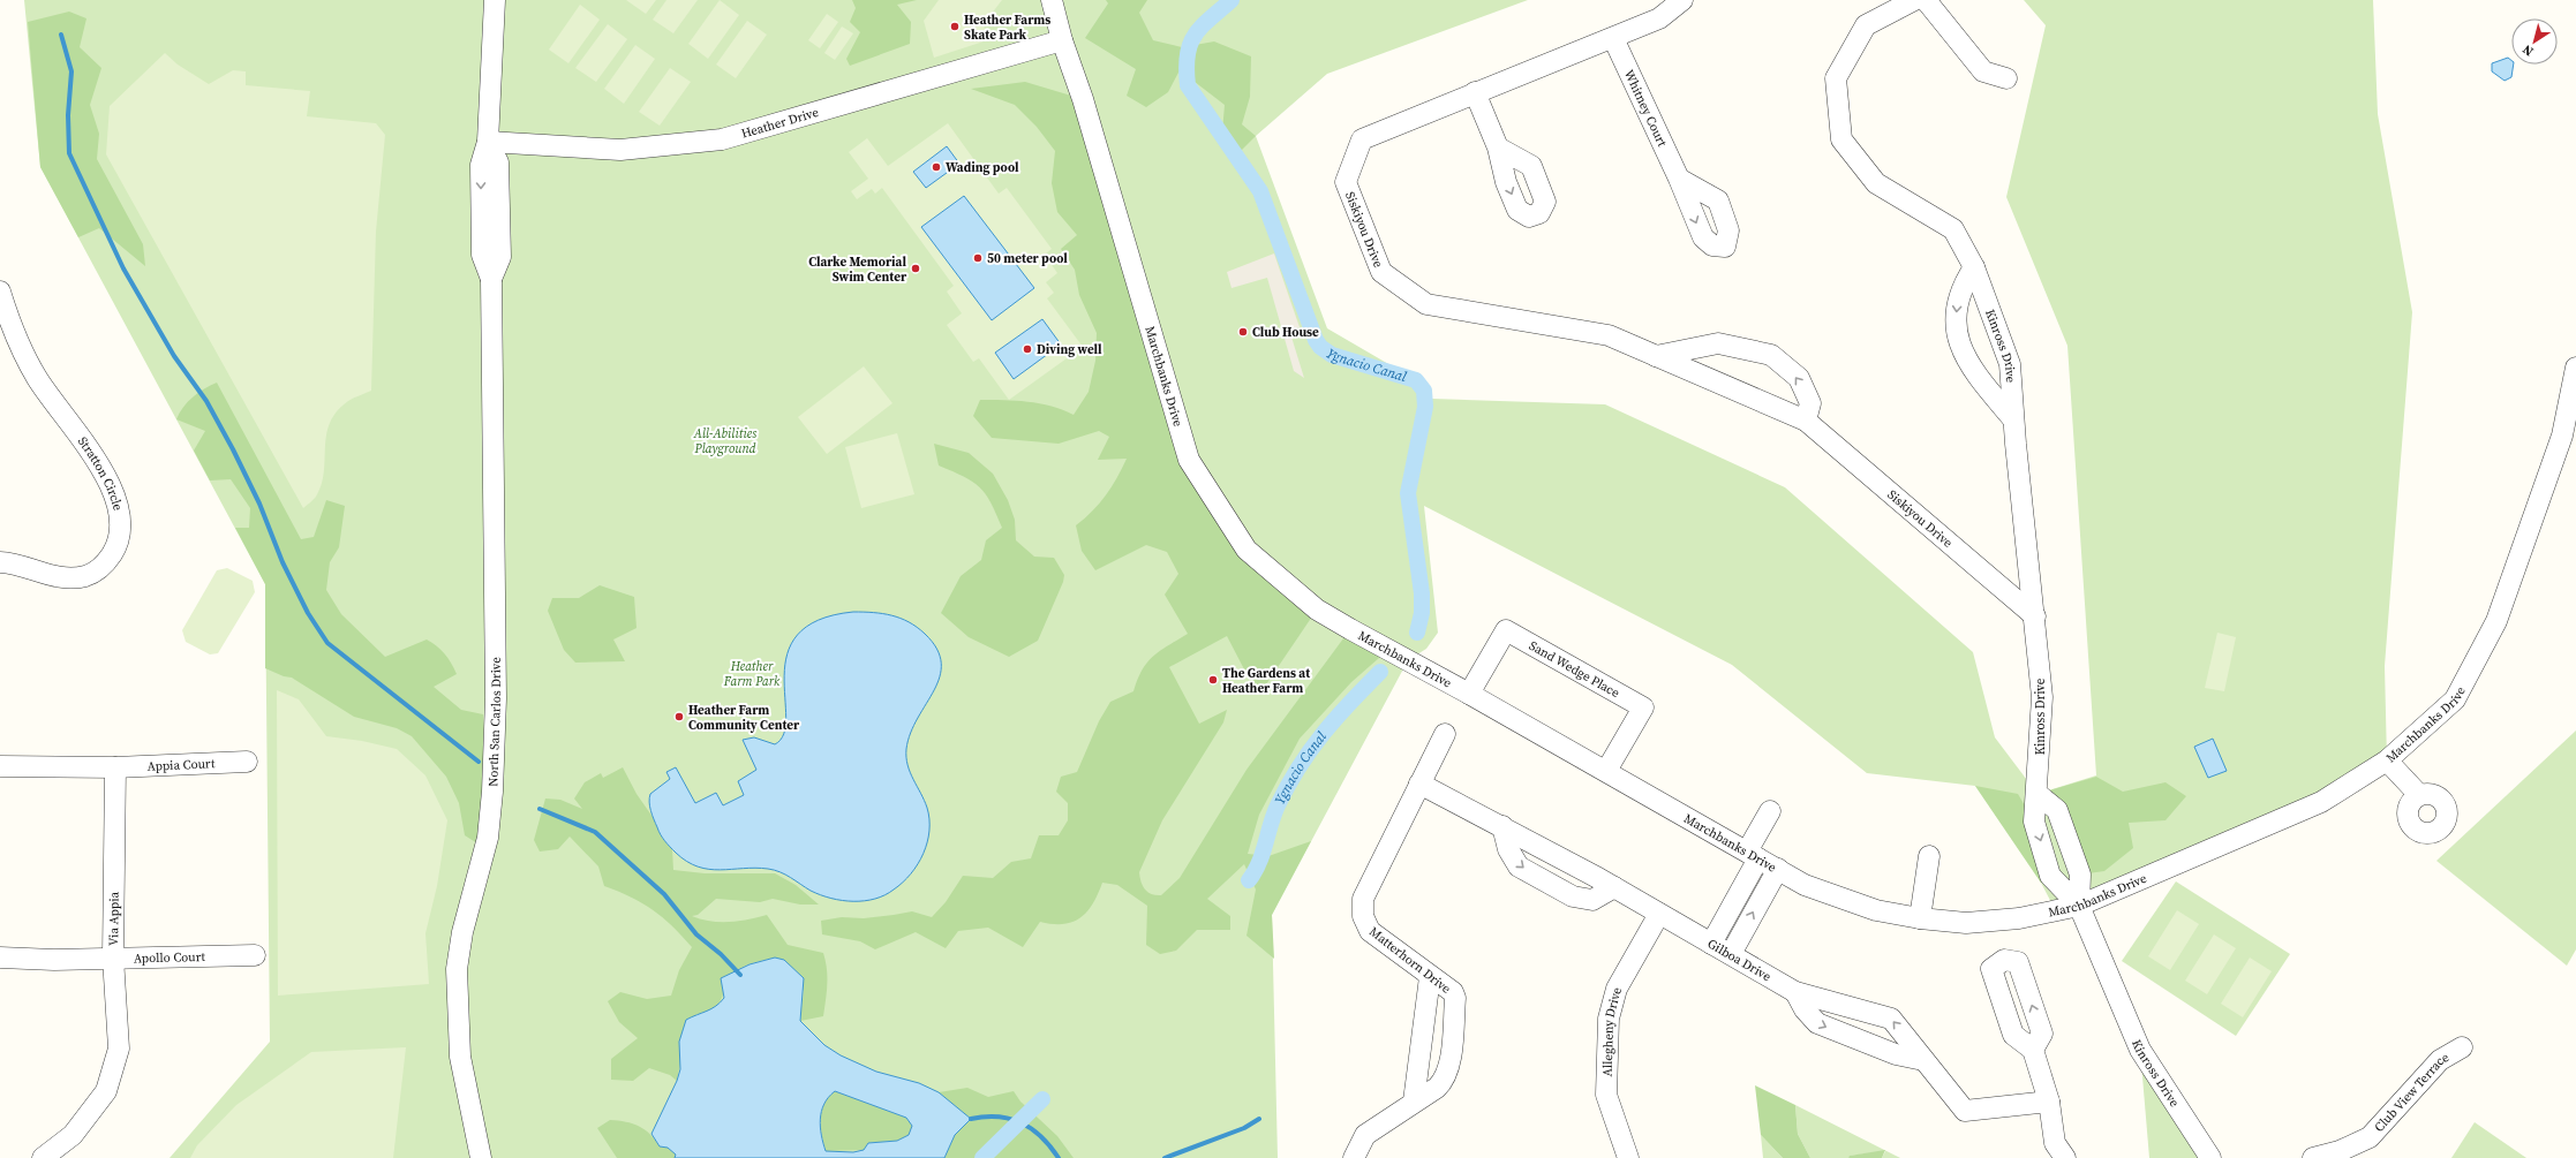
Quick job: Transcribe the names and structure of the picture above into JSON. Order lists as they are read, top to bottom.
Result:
{
  "streets": {
    "street": [
      "Whitney Court",
      "Heather Drive",
      "Siskiyou Drive",
      "Kinross Drive",
      "Marchbanks Drive",
      "Stratton Circle",
      "Sand Wedge Place",
      "North San Carlos Drive",
      "Appia Court",
      "Via Appia",
      "Apollo Court",
      "Matterhorn Drive",
      "Gilboa Drive",
      "Allegheny Drive",
      "Club View Terrace"
    ]
  },
  "crossings": [
    ["Whitney Court", "Siskiyou Drive"],
    ["Heather Drive", "Marchbanks Drive"],
    ["Heather Drive", "North San Carlos Drive"],
    ["Siskiyou Drive", "Kinross Drive"],
    ["Kinross Drive", "Marchbanks Drive"],
    ["Marchbanks Drive", "Sand Wedge Place"],
    ["Appia Court", "Via Appia"],
    ["Via Appia", "Apollo Court"],
    ["Matterhorn Drive", "Gilboa Drive"],
    ["Gilboa Drive", "Allegheny Drive"]
  ],
  "water": ["Ygnacio Canal"],
  "parks": ["All-Abilities Playground", "Heather Farm Park"],
  "places": [
    "Heather Farms Skate Park",
    "Wading pool",
    "50 meter pool",
    "Clarke Memorial Swim Center",
    "Club House",
    "Diving well",
    "The Gardens at Heather Farm",
    "Heather Farm Community Center"
  ],
  "north": "bottom left"
}
